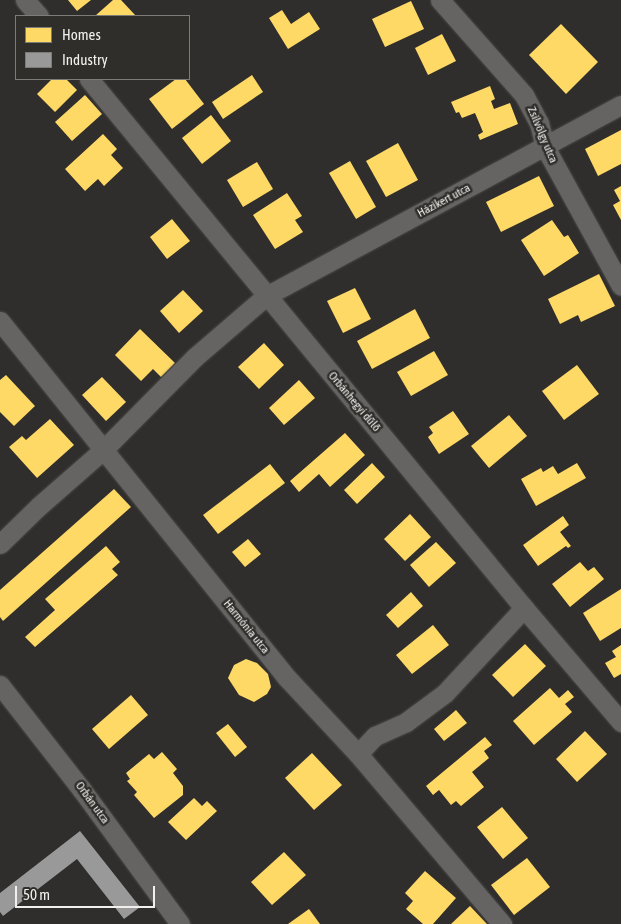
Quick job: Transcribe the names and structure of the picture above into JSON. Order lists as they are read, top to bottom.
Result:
{
  "streets": {
    "street": [
      "Zsilvölgy utca",
      "Házikert utca",
      "Orbánhegyi dűlő",
      "Harmónia utca",
      "Orbán utca"
    ]
  },
  "crossings": [
    ["Zsilvölgy utca", "Házikert utca"],
    ["Házikert utca", "Orbánhegyi dűlő"],
    ["Házikert utca", "Harmónia utca"]
  ],
  "legend": ["Homes", "Industry"],
  "scale_bar": "50 m"
}
